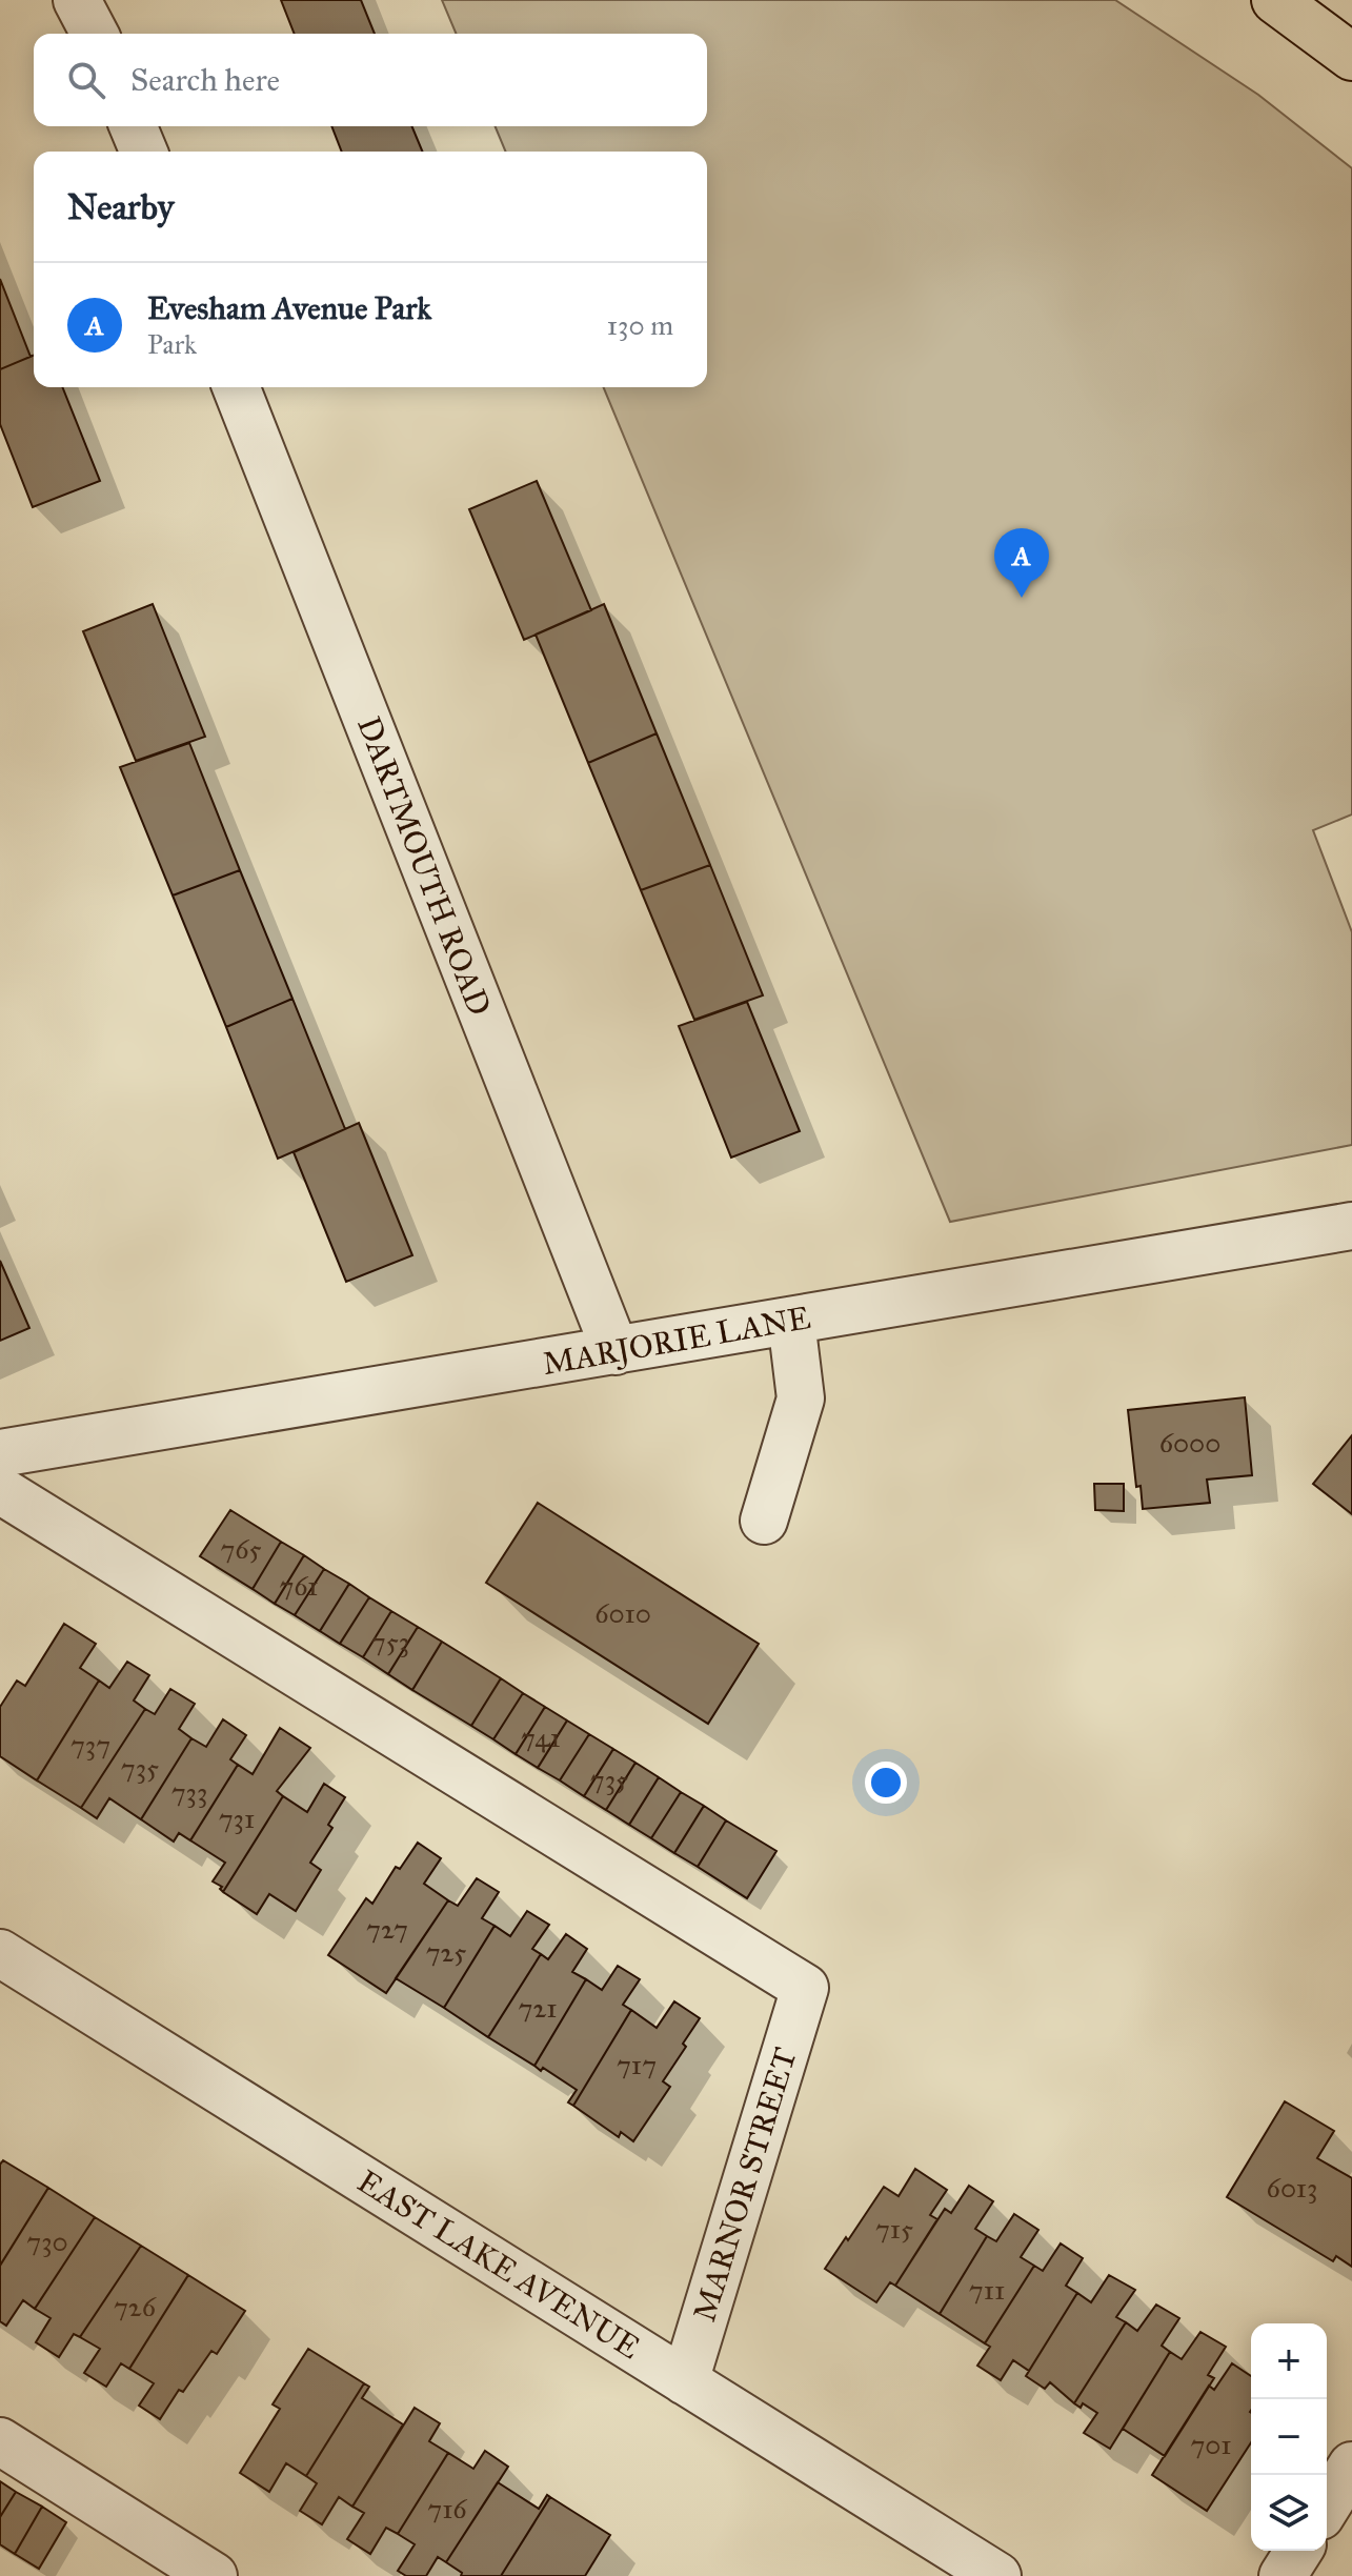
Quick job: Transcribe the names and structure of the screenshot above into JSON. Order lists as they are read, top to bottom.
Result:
{
  "streets": {
    "street": [
      "DARTMOUTH ROAD",
      "MARJORIE LANE",
      "MARNOR STREET",
      "EAST LAKE AVENUE"
    ]
  },
  "crossings": [
    ["DARTMOUTH ROAD", "MARJORIE LANE"],
    ["MARNOR STREET", "EAST LAKE AVENUE"]
  ],
  "house_numbers": [
    "6000",
    "765",
    "761",
    "6010",
    "753",
    "741",
    "737",
    "735",
    "735",
    "733",
    "731",
    "727",
    "725",
    "721",
    "717",
    "6013",
    "715",
    "730",
    "711",
    "726",
    "701",
    "716"
  ],
  "page": {
    "search": "Search here",
    "heading": "Nearby",
    "list": [
      {
        "mark": "A",
        "name": "Evesham Avenue Park",
        "note": "Park",
        "value": "130 m"
      }
    ],
    "pins": "A",
    "map_buttons": ["+", "−"]
  }
}
